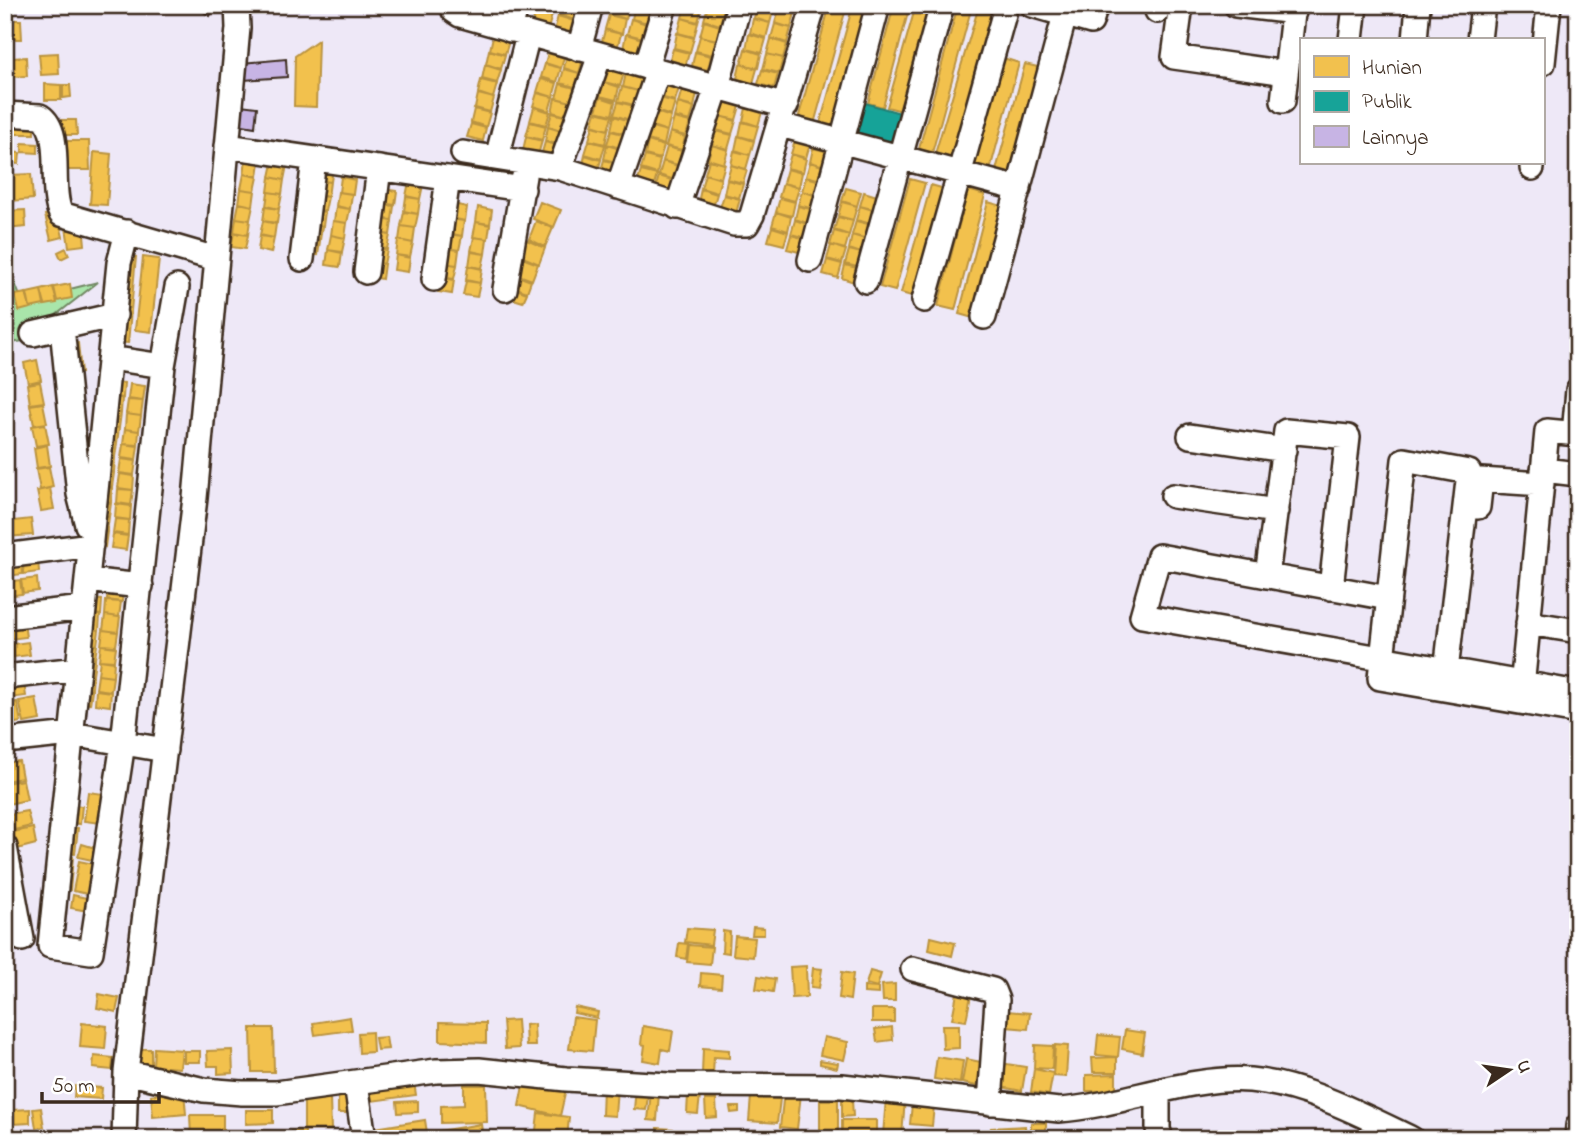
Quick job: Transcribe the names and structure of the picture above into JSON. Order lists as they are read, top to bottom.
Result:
{
  "legend": ["Hunian", "Publik", "Lainnya"],
  "scale_bar": "50 m",
  "north": "right"
}
